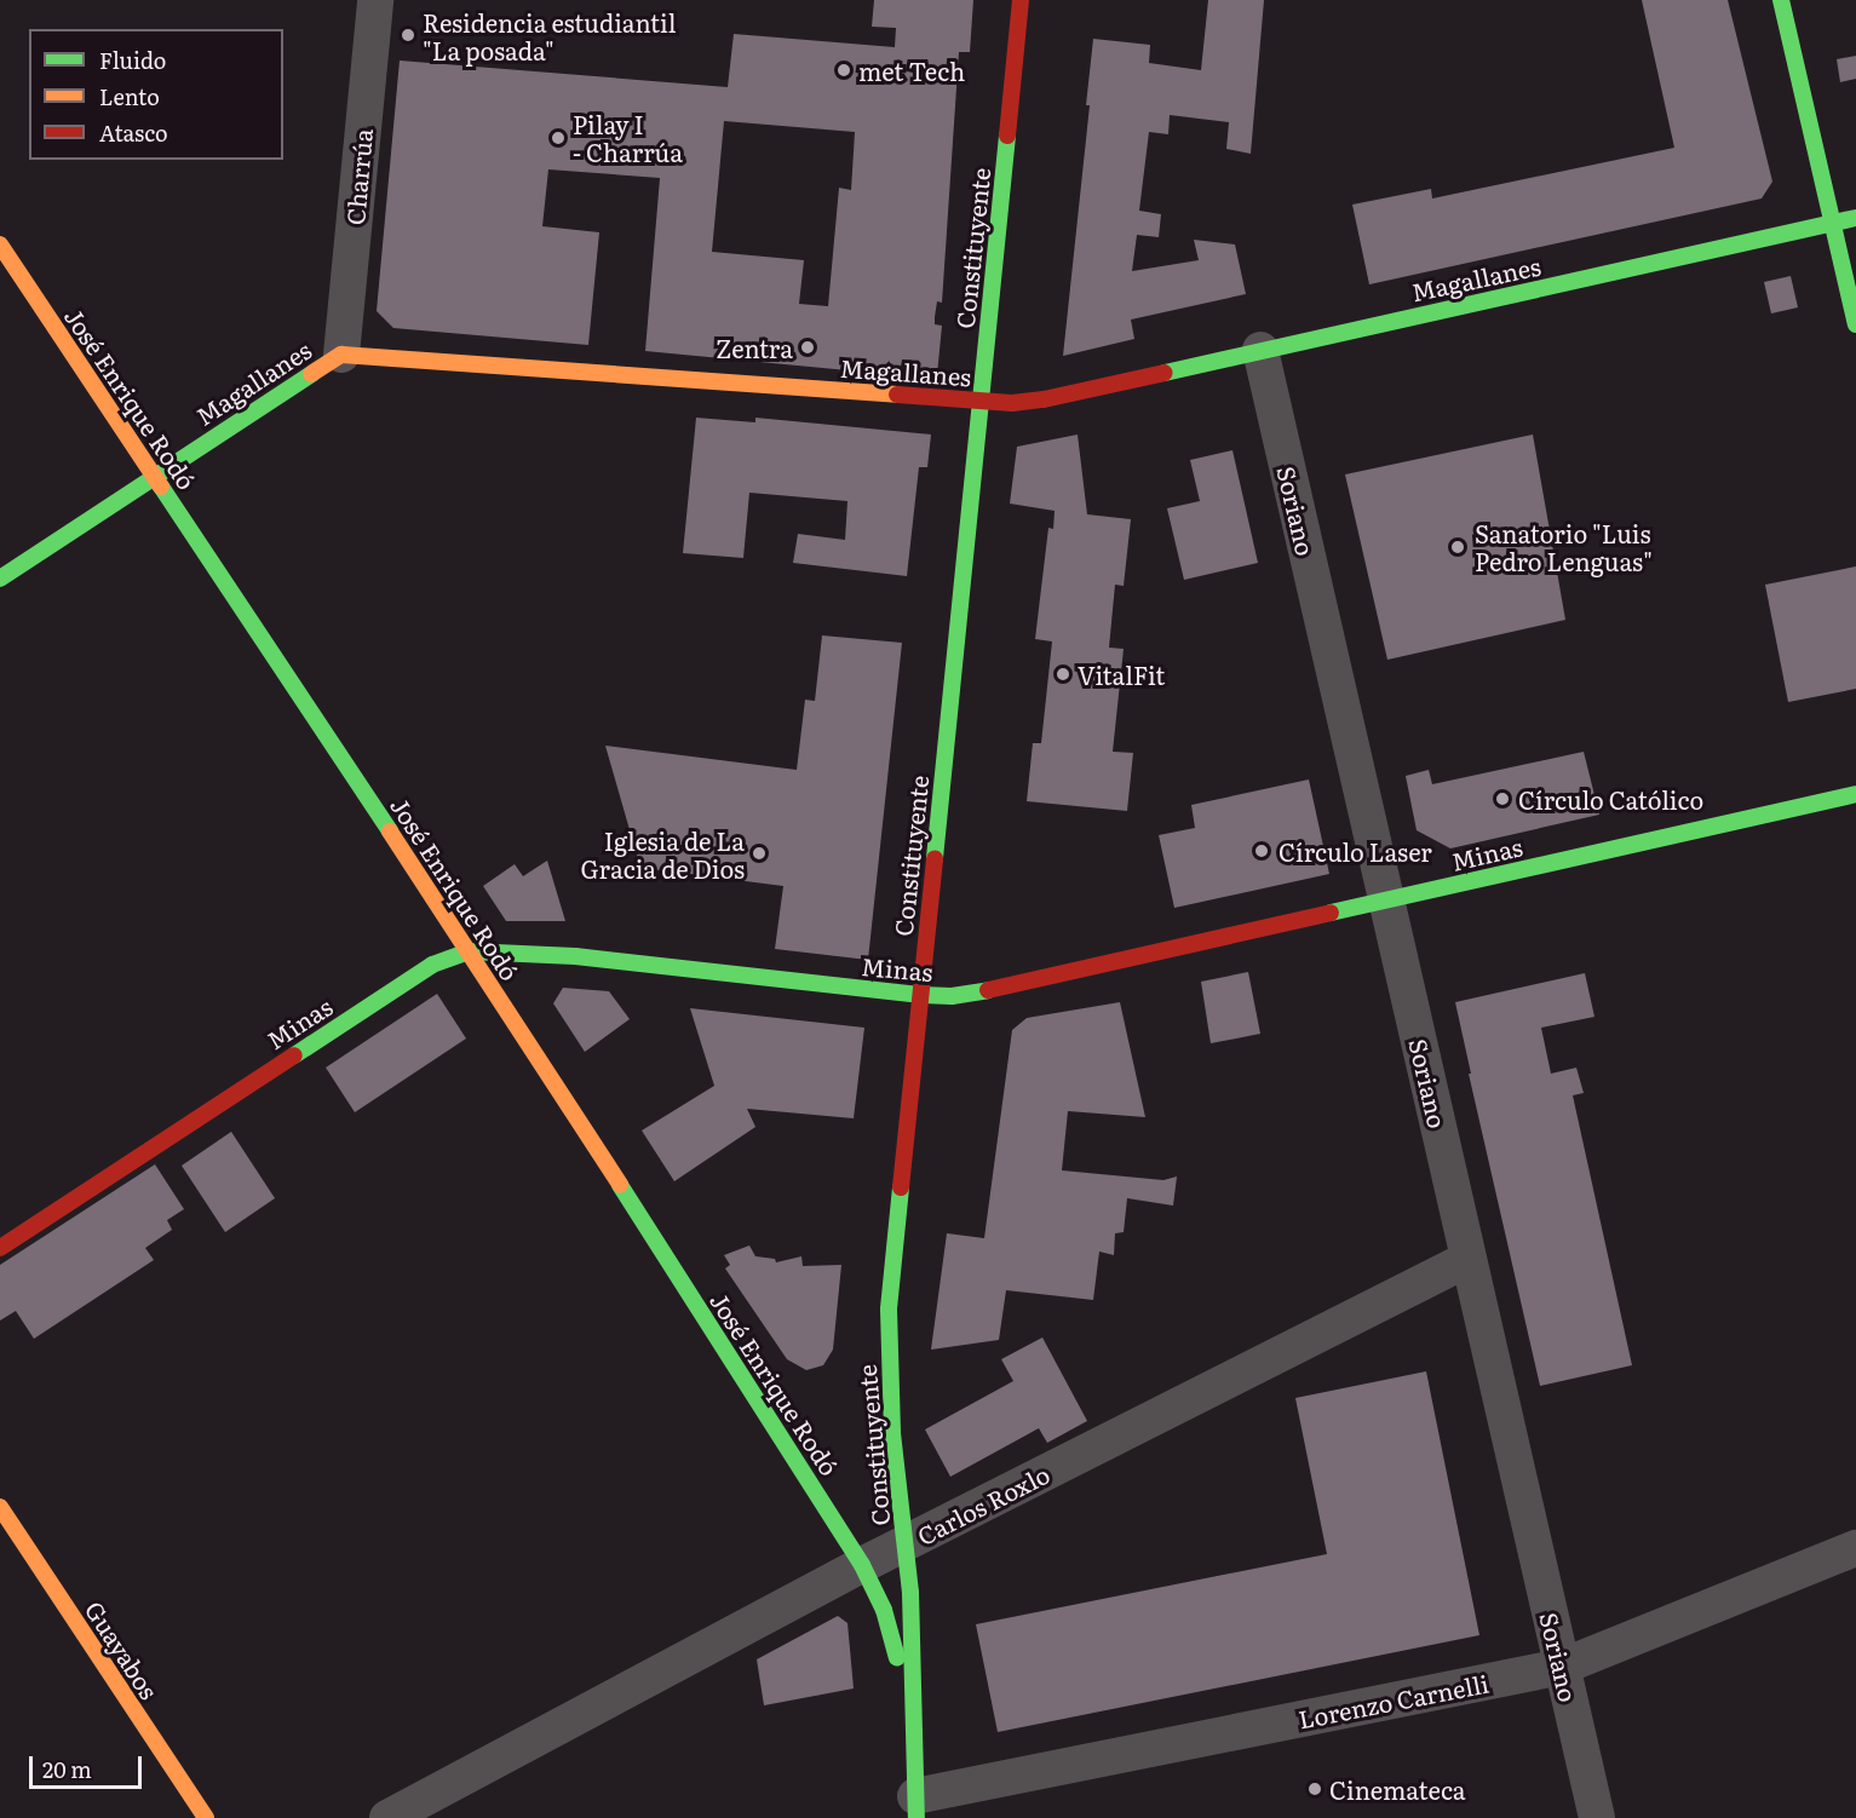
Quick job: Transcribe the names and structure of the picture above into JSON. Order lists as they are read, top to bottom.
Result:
{
  "streets": {
    "street": [
      "Charrúa",
      "Constituyente",
      "Magallanes",
      "José Enrique Rodó",
      "Soriano",
      "Minas",
      "Carlos Roxlo",
      "Guayabos",
      "Lorenzo Carnelli"
    ]
  },
  "crossings": [
    ["Charrúa", "Magallanes"],
    ["Constituyente", "Magallanes"],
    ["Constituyente", "José Enrique Rodó"],
    ["Constituyente", "Minas"],
    ["Constituyente", "Carlos Roxlo"],
    ["Constituyente", "Lorenzo Carnelli"],
    ["Magallanes", "José Enrique Rodó"],
    ["Magallanes", "Soriano"],
    ["José Enrique Rodó", "Minas"],
    ["José Enrique Rodó", "Carlos Roxlo"],
    ["Soriano", "Minas"],
    ["Soriano", "Carlos Roxlo"],
    ["Soriano", "Lorenzo Carnelli"]
  ],
  "places": [
    "Residencia estudiantil \"La posada\"",
    "met Tech",
    "Pilay I - Charrúa",
    "Zentra",
    "Sanatorio \"Luis Pedro Lenguas\"",
    "VitalFit",
    "Círculo Católico",
    "Círculo Laser",
    "Iglesia de La Gracia de Dios",
    "Cinemateca"
  ],
  "legend": ["Fluido", "Lento", "Atasco"],
  "scale_bar": "20 m"
}
